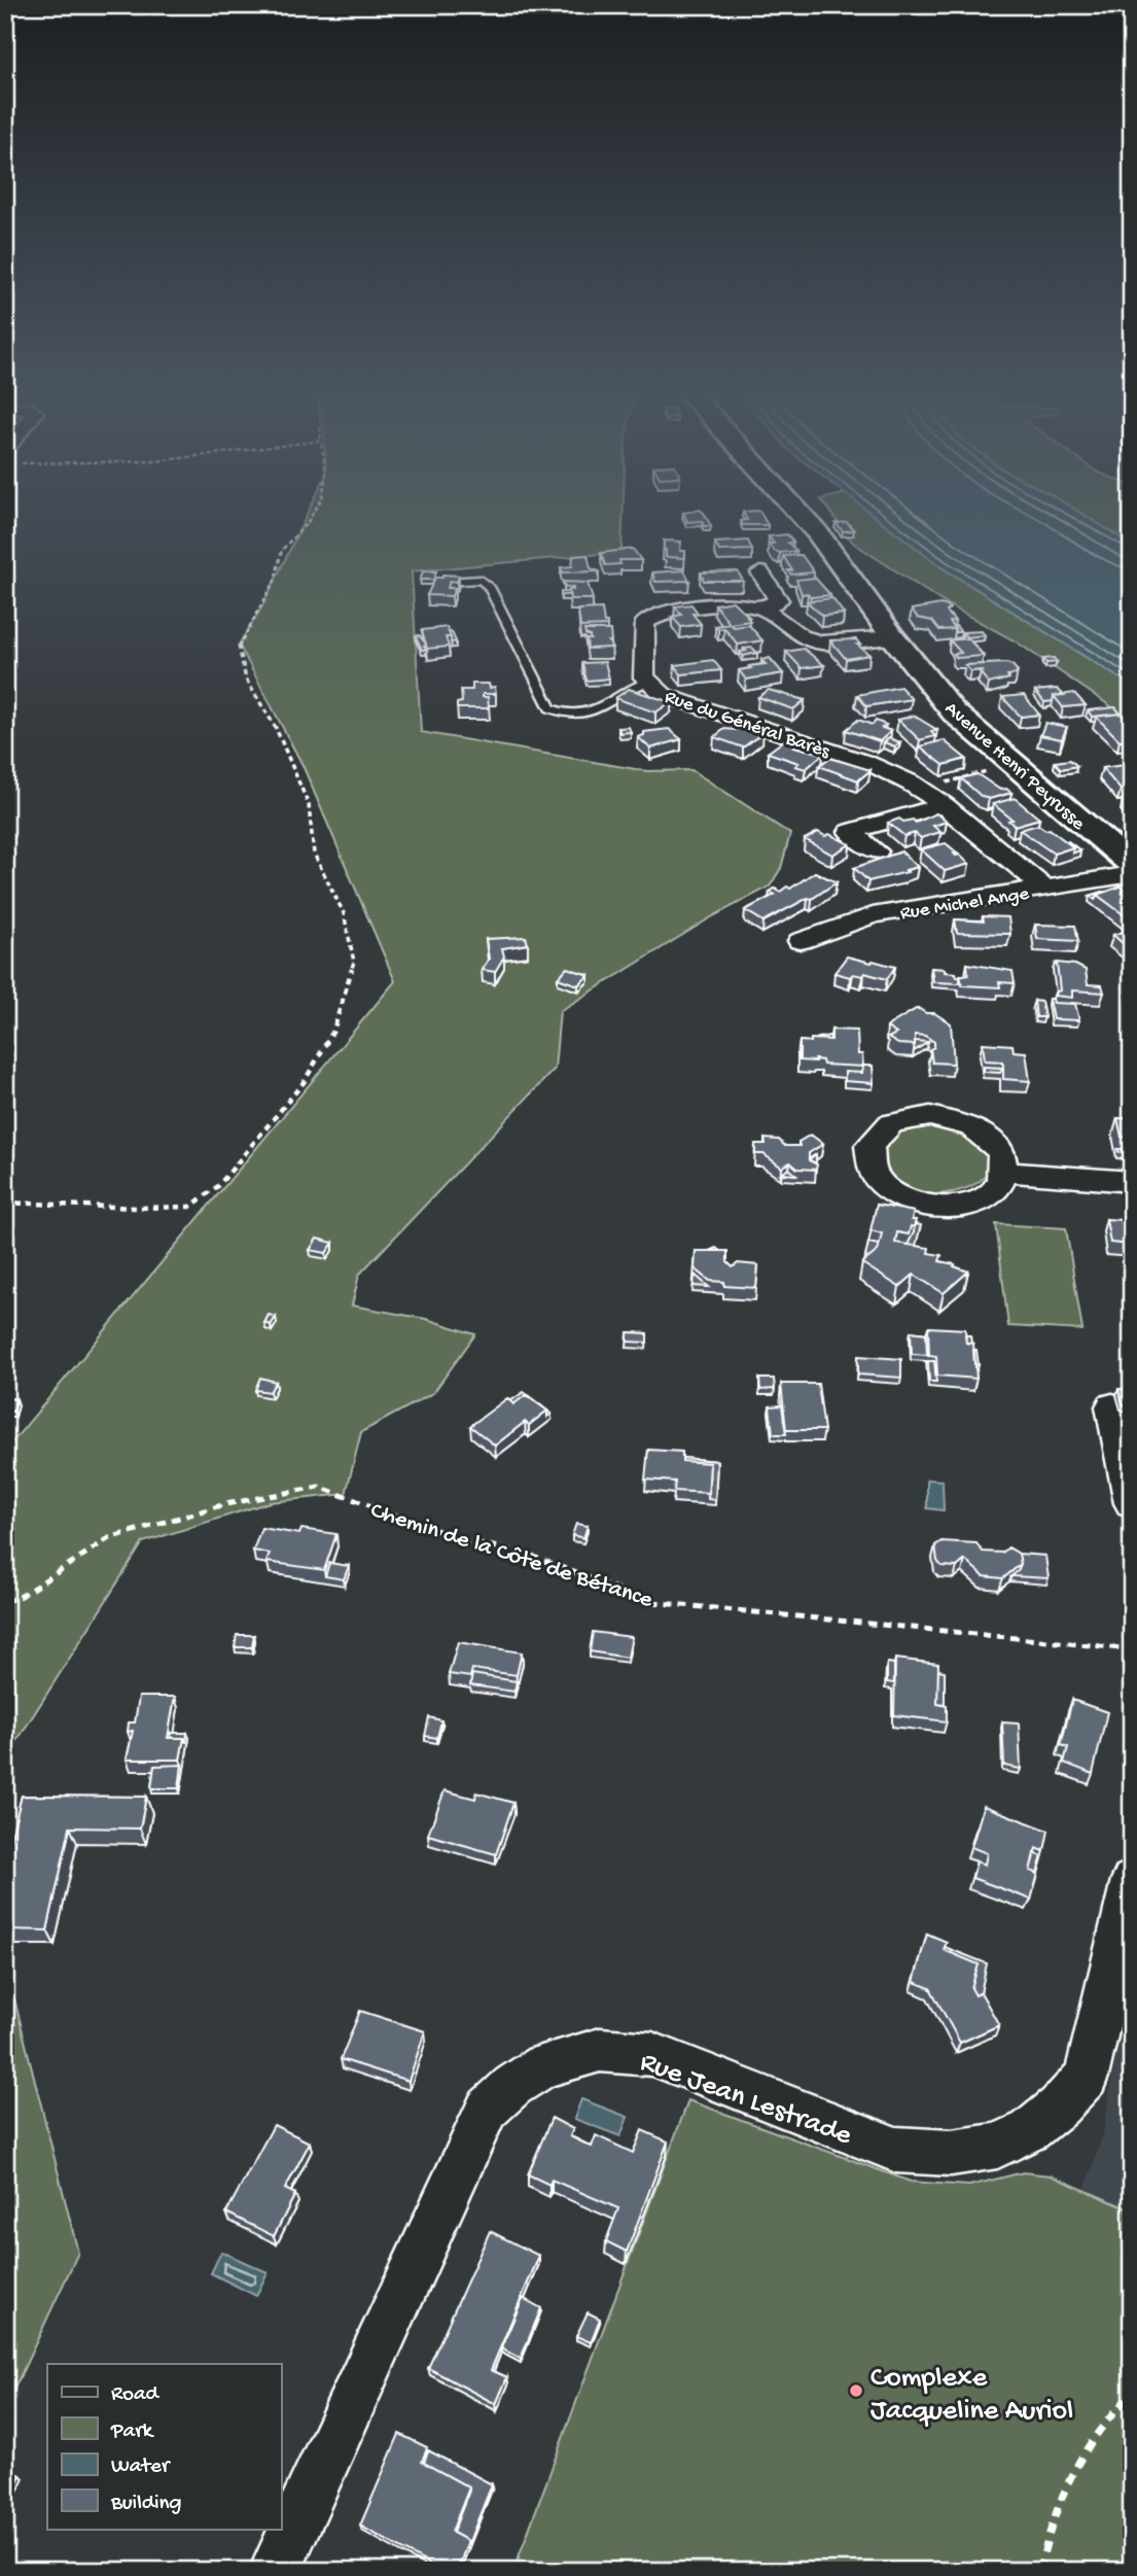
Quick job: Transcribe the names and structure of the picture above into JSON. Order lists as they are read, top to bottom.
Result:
{
  "streets": {
    "street": [
      "Rue du Général Barès",
      "Avenue Henri Peyrusse",
      "Rue Michel Ange",
      "Rue Jean Lestrade"
    ],
    "path": ["Chemin de la Côte de Bétance"]
  },
  "crossings": [
    ["Rue du Général Barès", "Rue Michel Ange"]
  ],
  "places": ["Complexe Jacqueline Auriol"],
  "legend": [
    "Road",
    "Park",
    "Water",
    "Building"
  ]
}
